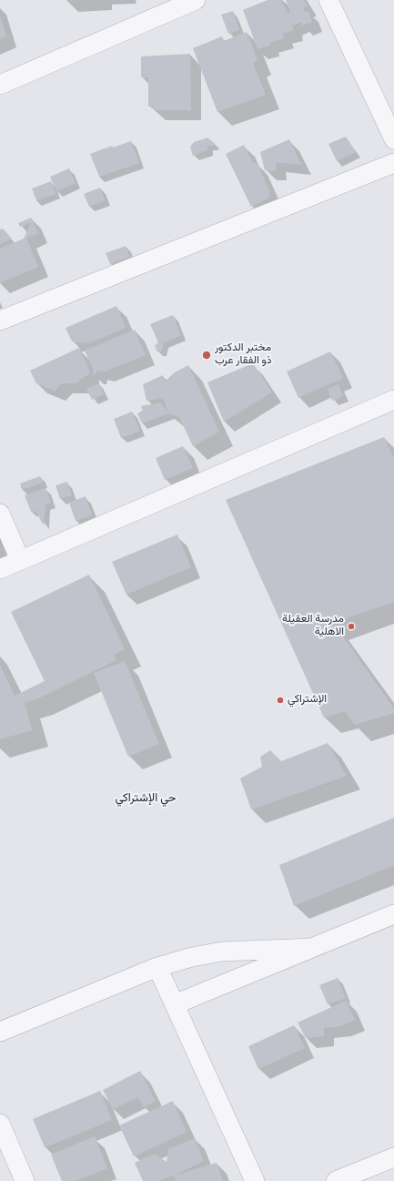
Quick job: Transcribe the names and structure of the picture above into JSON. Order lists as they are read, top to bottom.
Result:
{
  "districts": ["حي الإشتراكي"],
  "places": ["مختبر الدكتور ذو الفقار عرب", "مدرسة العقيلة الاهلية", "الإشتراكي"]
}
